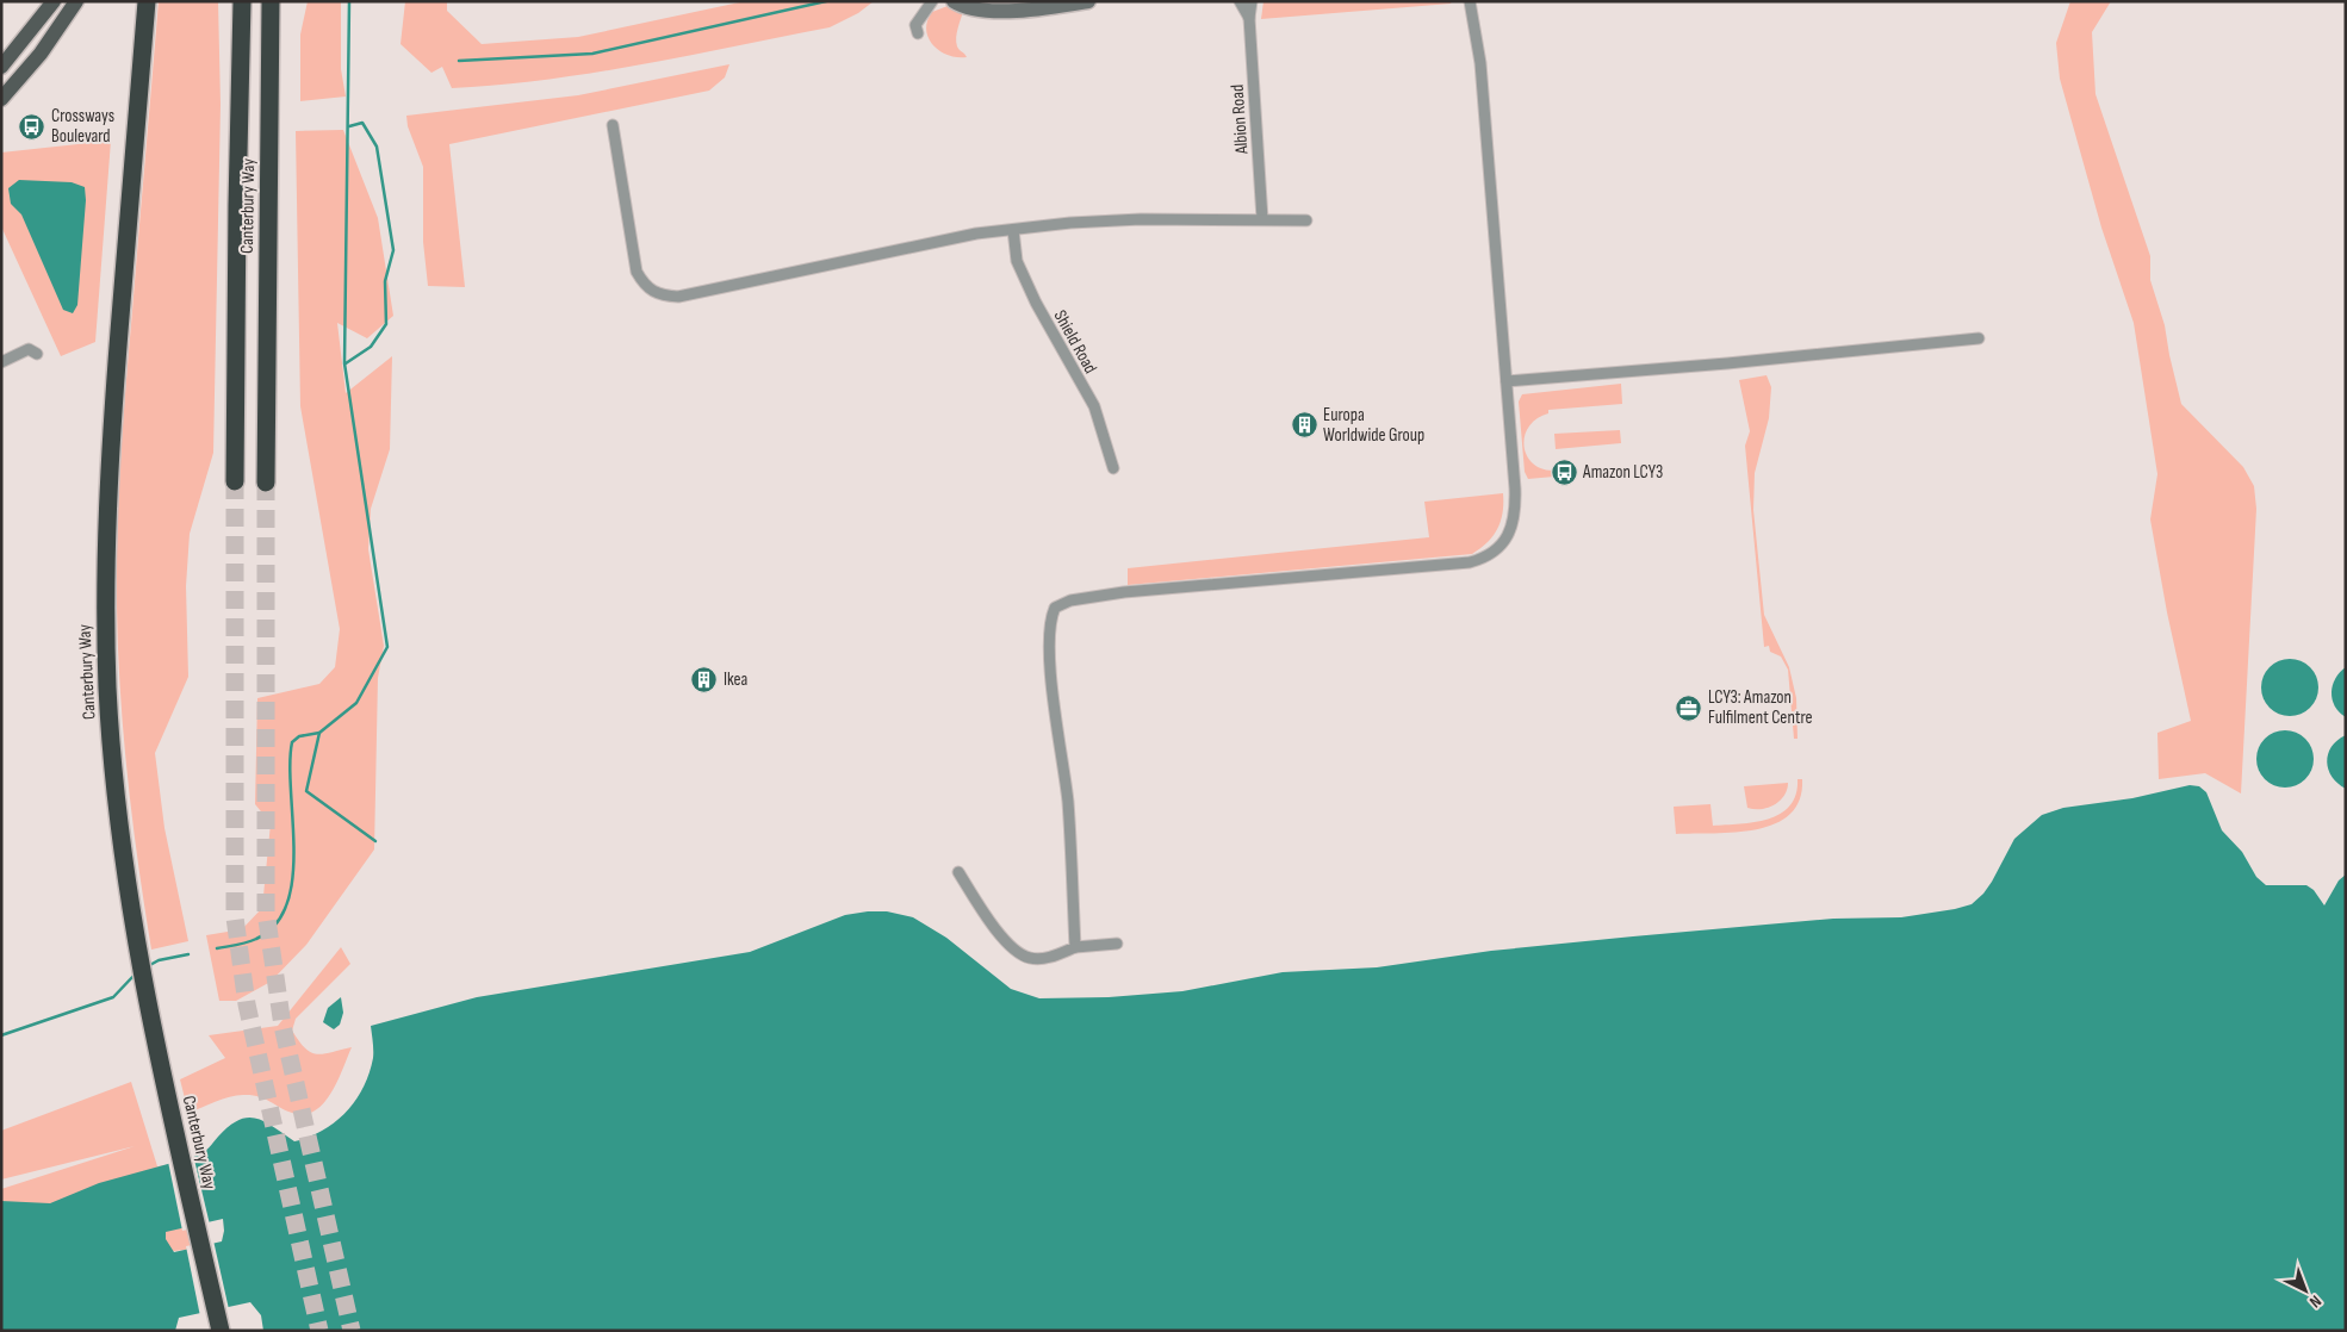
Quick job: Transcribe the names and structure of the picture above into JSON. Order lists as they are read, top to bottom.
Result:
{
  "streets": {
    "highway": ["Canterbury Way"],
    "street": ["Albion Road", "Shield Road"]
  },
  "places": {
    "bus stop": ["Crossways Boulevard", "Amazon LCY3"],
    "building": ["Europa Worldwide Group", "Ikea"],
    "office": ["LCY3: Amazon Fulfilment Centre"]
  },
  "north": "bottom right"
}
